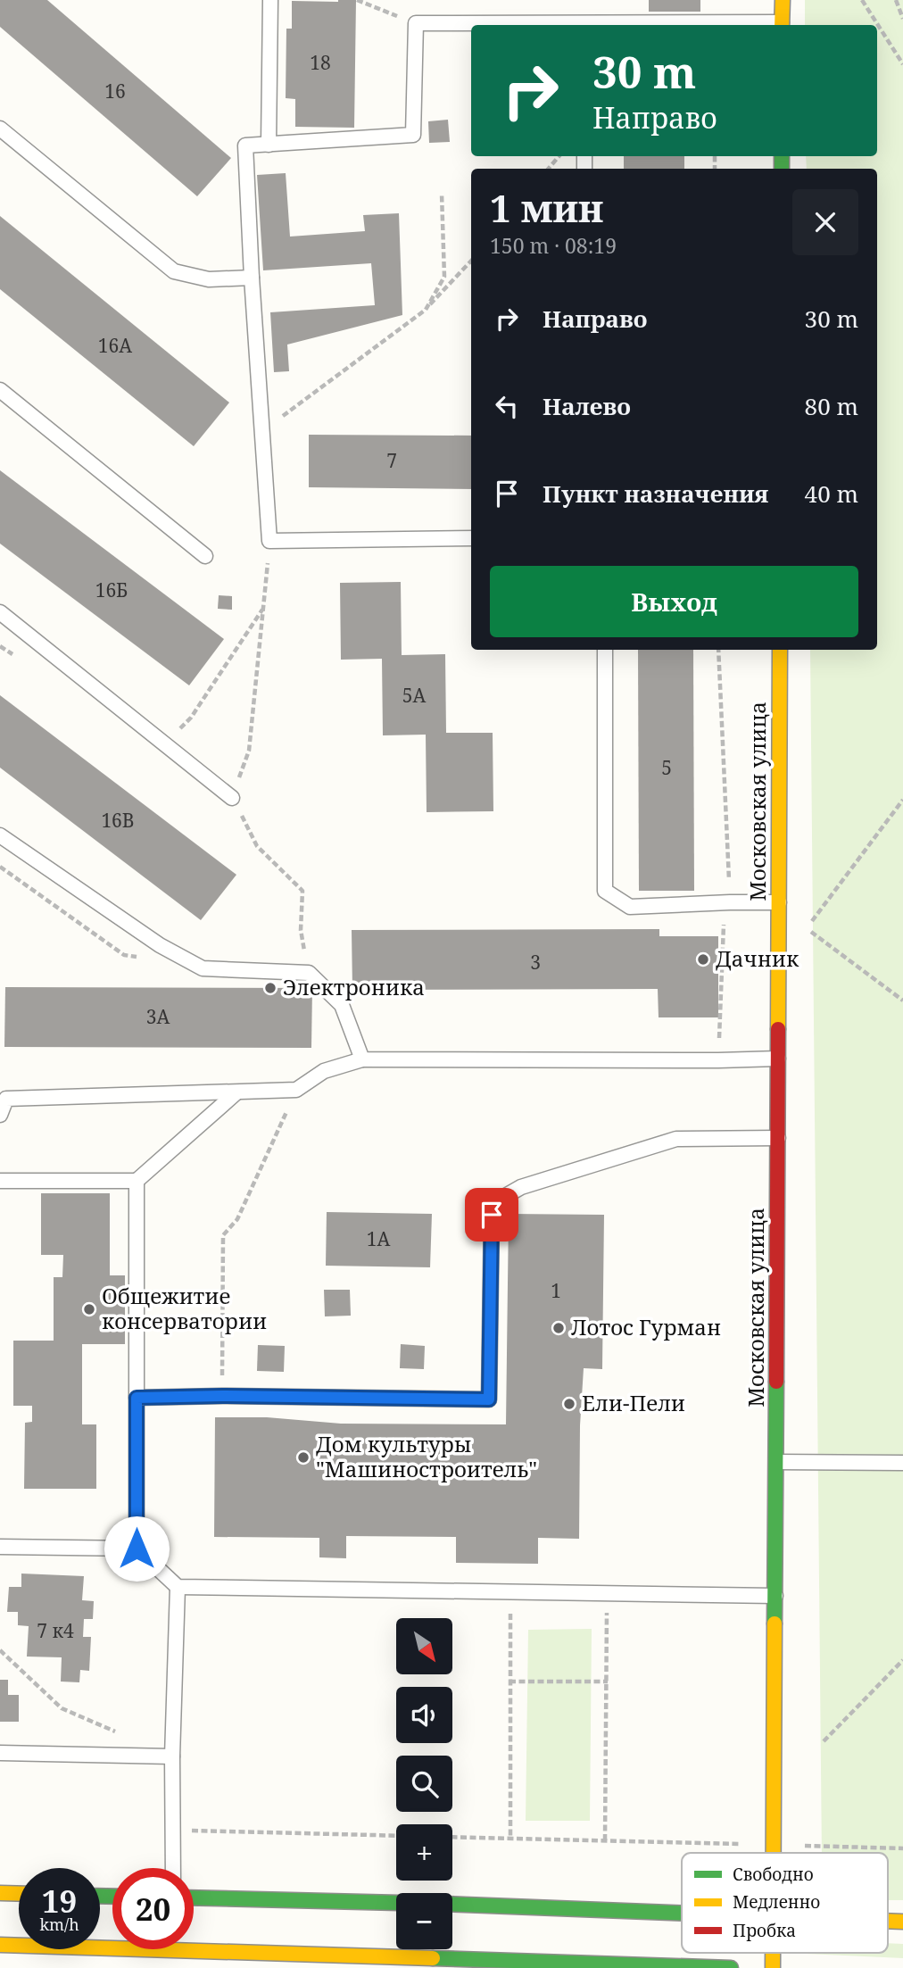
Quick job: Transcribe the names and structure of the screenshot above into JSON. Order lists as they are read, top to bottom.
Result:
{
  "streets": {
    "main road": ["Московская улица"]
  },
  "places": [
    "Дачник",
    "Электроника",
    "Общежитие консерватории",
    "Лотос Гурман",
    "Ели-Пели",
    "Дом культуры \"Машиностроитель\""
  ],
  "house_numbers": [
    "18",
    "16",
    "16А",
    "7",
    "16Б",
    "5А",
    "5",
    "16В",
    "3",
    "3А",
    "1А",
    "1",
    "7 к4"
  ],
  "legend": ["Свободно", "Медленно", "Пробка"],
  "north": "bottom right",
  "page": {
    "turn": ["30 m", "Направо"],
    "heading": ["1 мин", "150 m · 08:19"],
    "list": [
      {
        "name": "Направо",
        "value": "30 m"
      },
      {
        "name": "Налево",
        "value": "80 m"
      },
      {
        "name": "Пункт назначения",
        "value": "40 m"
      }
    ],
    "buttons": "Выход",
    "map_buttons": ["+", "−"],
    "speed": "19 km/h",
    "limit": "20"
  }
}
